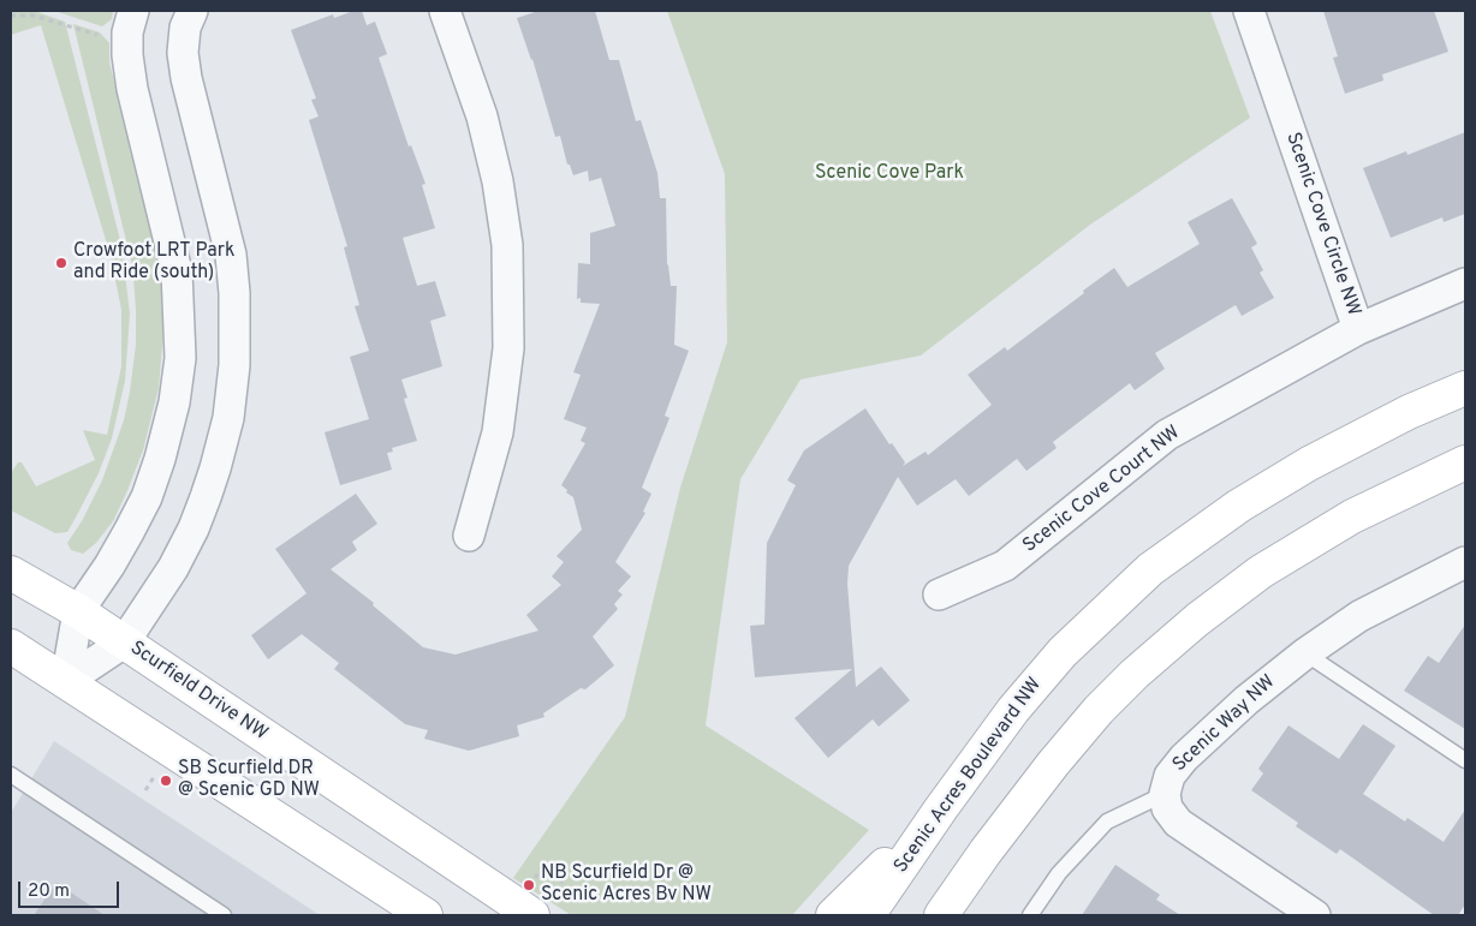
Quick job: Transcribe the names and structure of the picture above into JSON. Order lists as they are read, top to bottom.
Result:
{
  "streets": {
    "street": [
      "Scenic Cove Circle NW",
      "Scenic Cove Court NW",
      "Scurfield Drive NW",
      "Scenic Way NW",
      "Scenic Acres Boulevard NW"
    ]
  },
  "crossings": [
    ["Scenic Cove Circle NW", "Scenic Cove Court NW"]
  ],
  "parks": ["Scenic Cove Park"],
  "places": ["Crowfoot LRT Park and Ride (south)", "SB Scurfield DR @ Scenic GD NW", "NB Scurfield Dr @ Scenic Acres Bv NW"],
  "scale_bar": "20 m"
}
